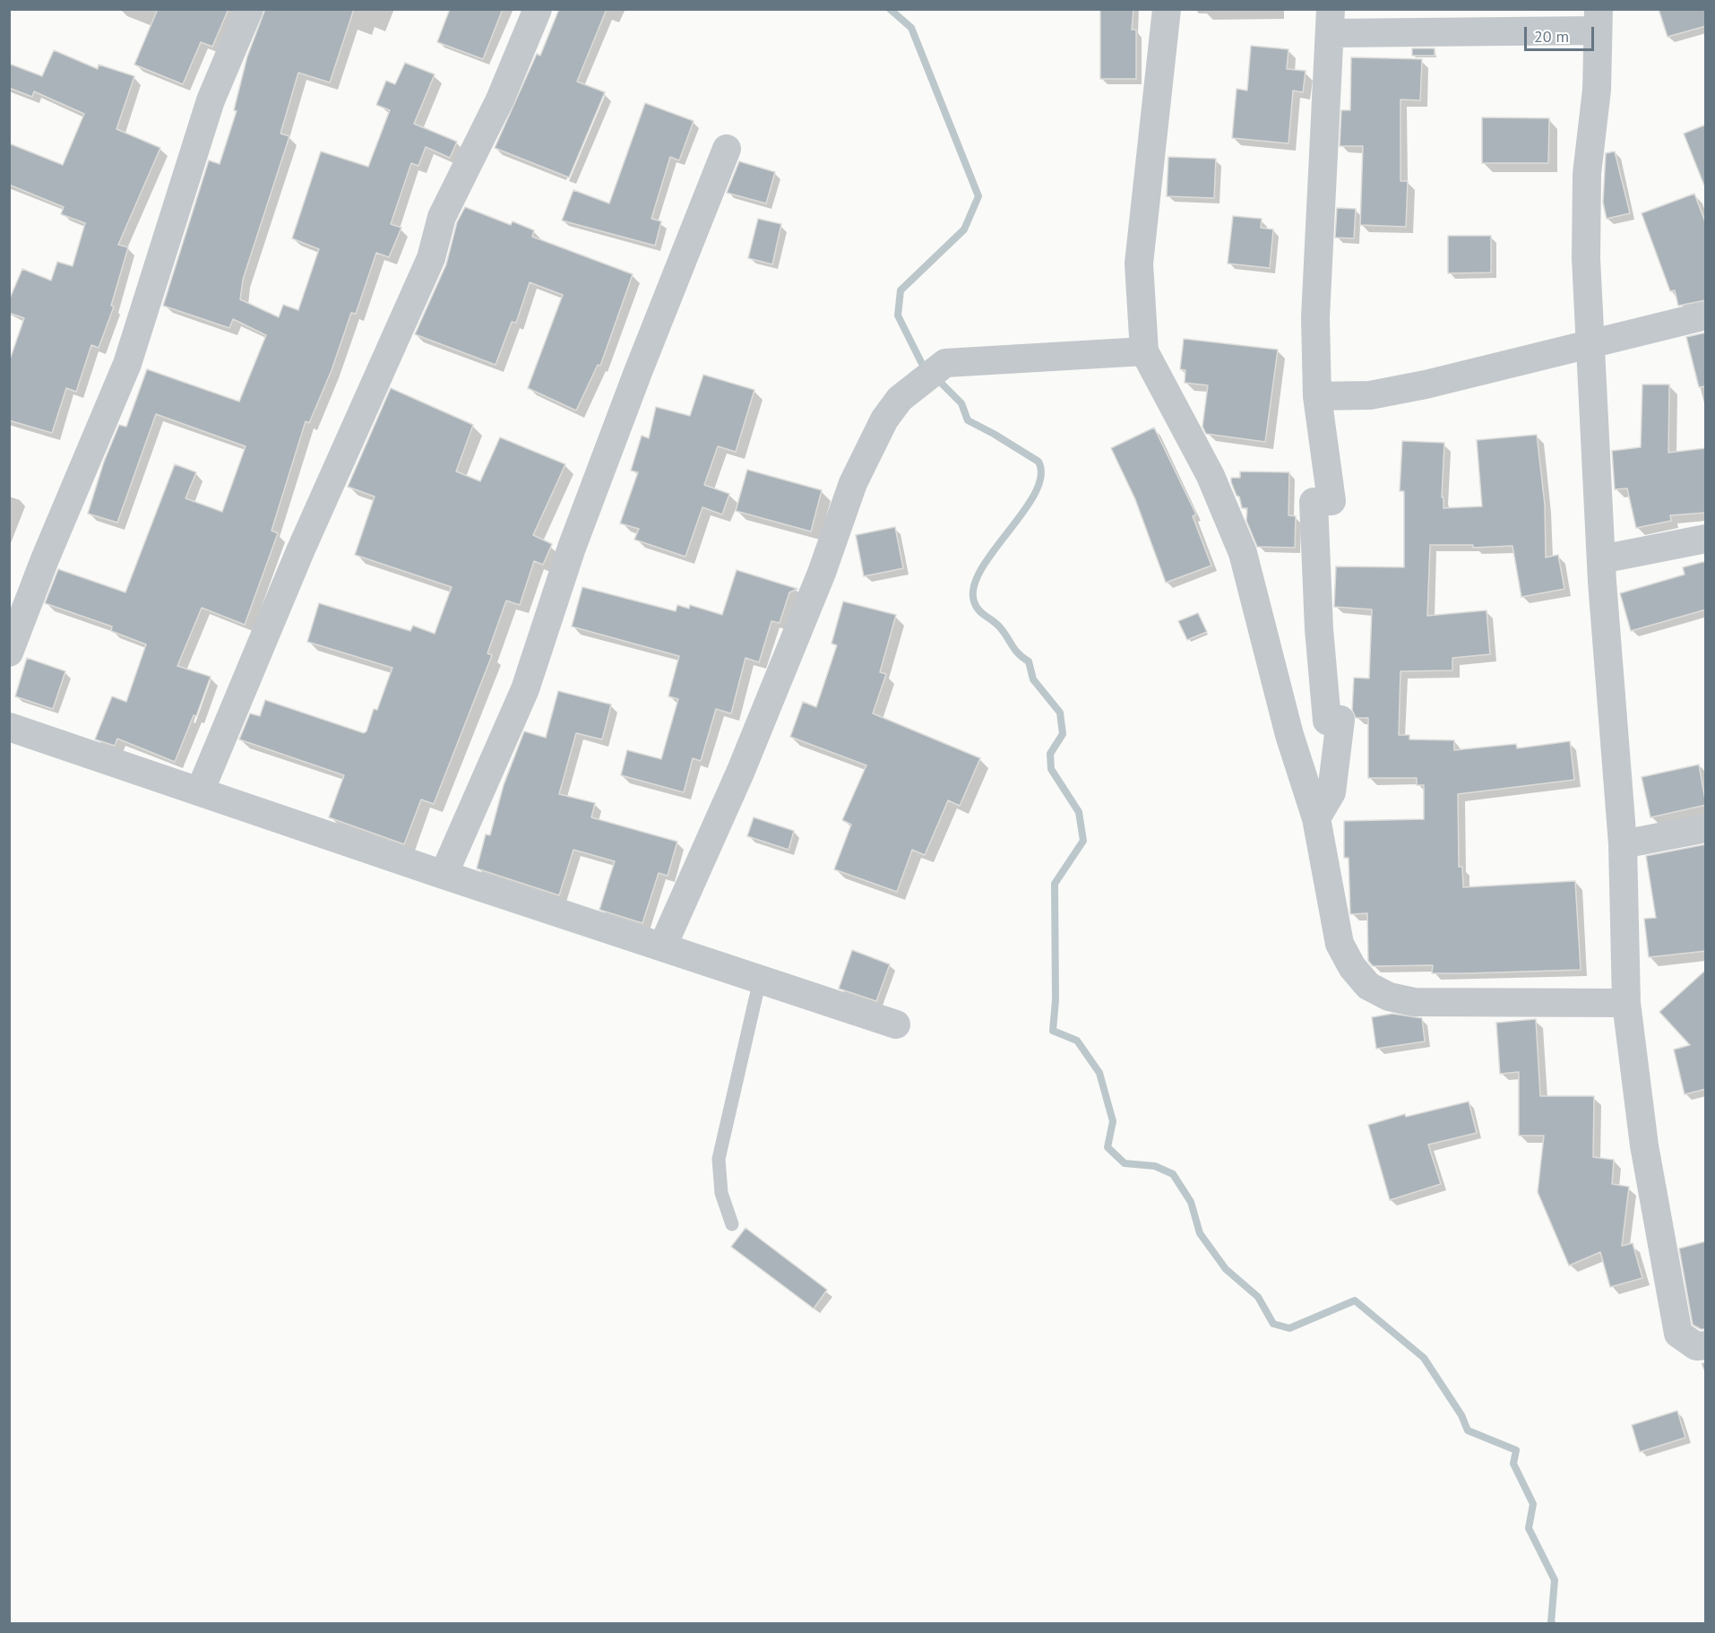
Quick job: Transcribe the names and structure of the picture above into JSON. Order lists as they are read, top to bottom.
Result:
{
  "scale_bar": "20 m"
}
